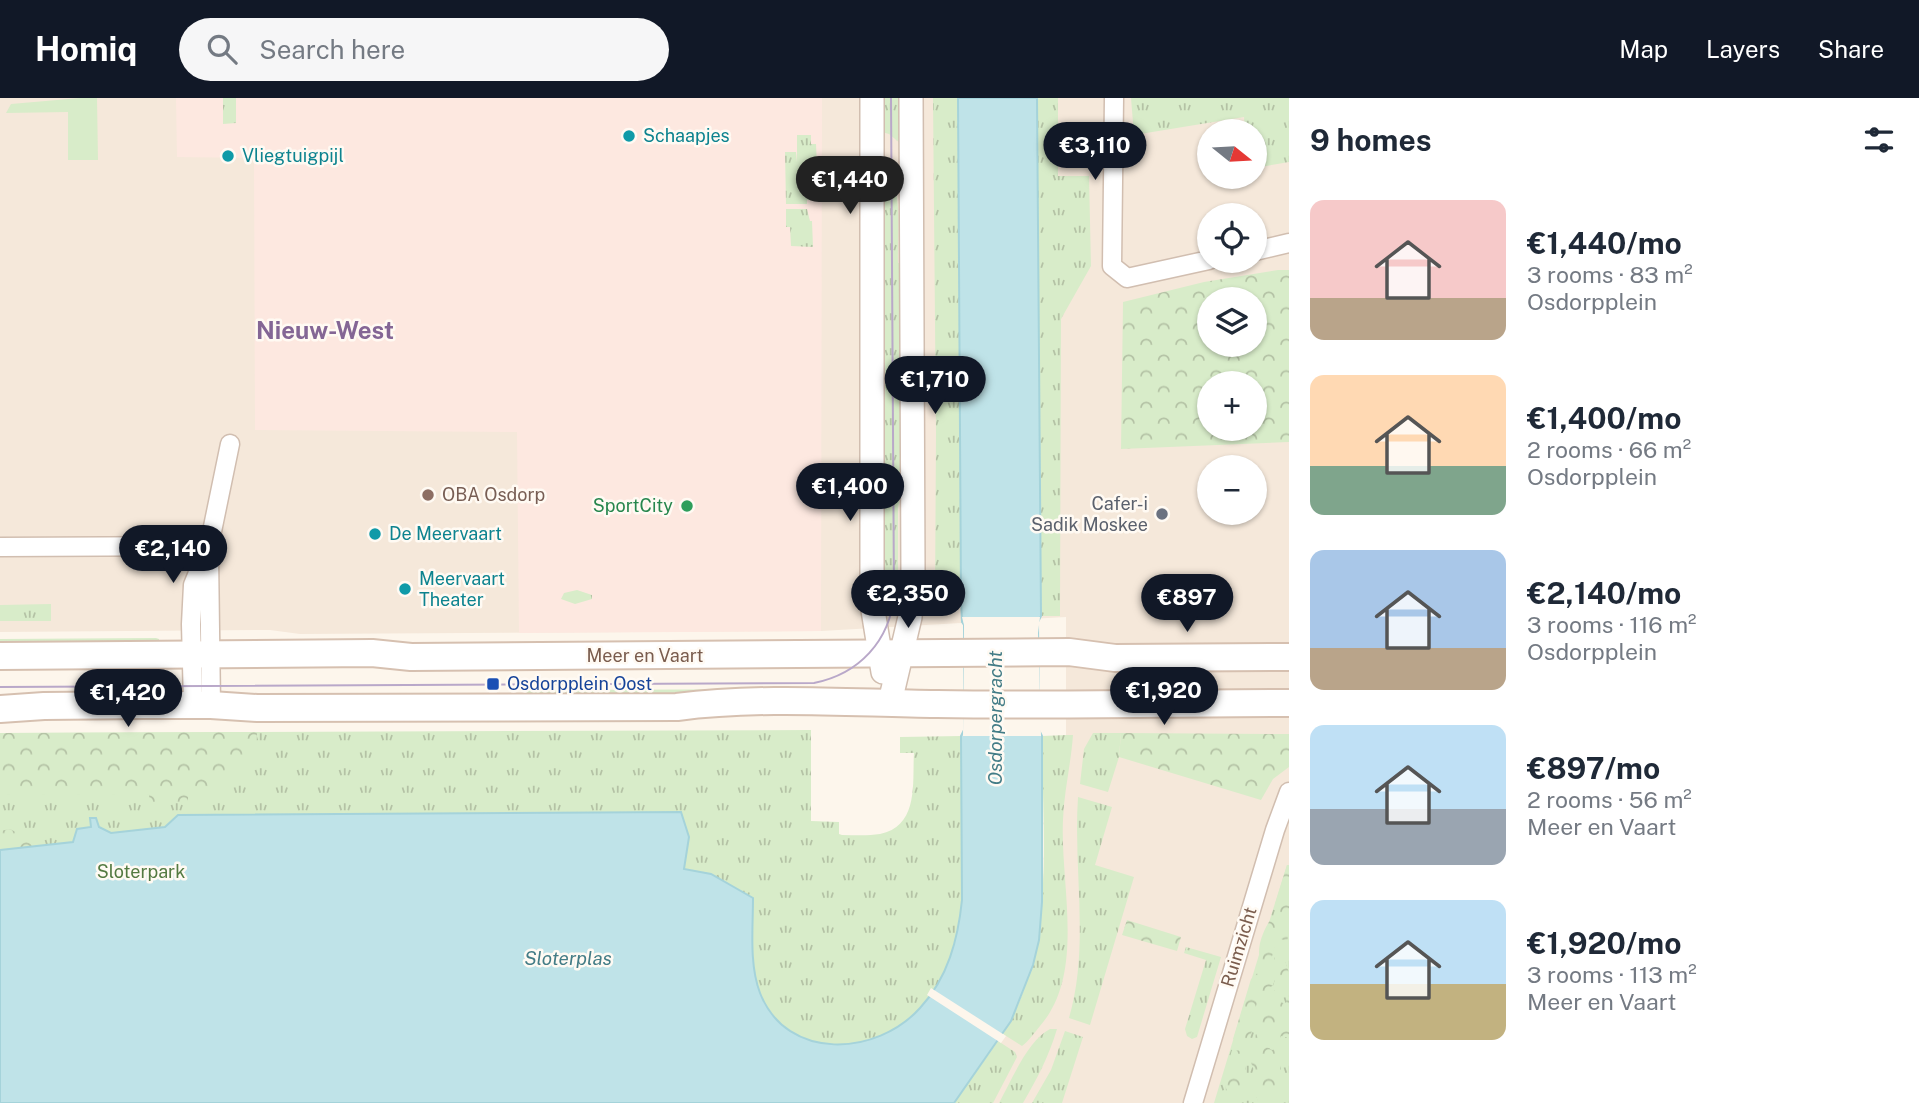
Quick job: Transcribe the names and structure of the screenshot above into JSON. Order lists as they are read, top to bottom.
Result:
{
  "streets": {
    "main road": ["Meer en Vaart"],
    "street": ["Ruimzicht"]
  },
  "districts": ["Nieuw-West"],
  "water": ["Osdorpergracht", "Sloterplas"],
  "parks": ["Sloterpark"],
  "places": {
    "other": [
      "Schaapjes",
      "Vliegtuigpijl",
      "OBA Osdorp",
      "SportCity",
      "Cafer-i Sadik Moskee",
      "De Meervaart",
      "Meervaart Theater"
    ],
    "transit": ["Osdorpplein Oost"]
  },
  "north": "right",
  "page": {
    "header": "Homiq",
    "search": "Search here",
    "nav": ["Map", "Layers", "Share"],
    "heading": "9 homes",
    "map_buttons": ["+", "−"],
    "price": [
      "€3,110",
      "€1,440",
      "€1,710",
      "€1,400",
      "€2,140",
      "€2,350",
      "€897",
      "€1,920",
      "€1,420"
    ],
    "list": [
      {
        "name": "€1,440/mo",
        "note": "3 rooms · 83 m² · Osdorpplein"
      },
      {
        "name": "€1,400/mo",
        "note": "2 rooms · 66 m² · Osdorpplein"
      },
      {
        "name": "€2,140/mo",
        "note": "3 rooms · 116 m² · Osdorpplein"
      },
      {
        "name": "€897/mo",
        "note": "2 rooms · 56 m² · Meer en Vaart"
      },
      {
        "name": "€1,920/mo",
        "note": "3 rooms · 113 m² · Meer en Vaart"
      }
    ]
  }
}
